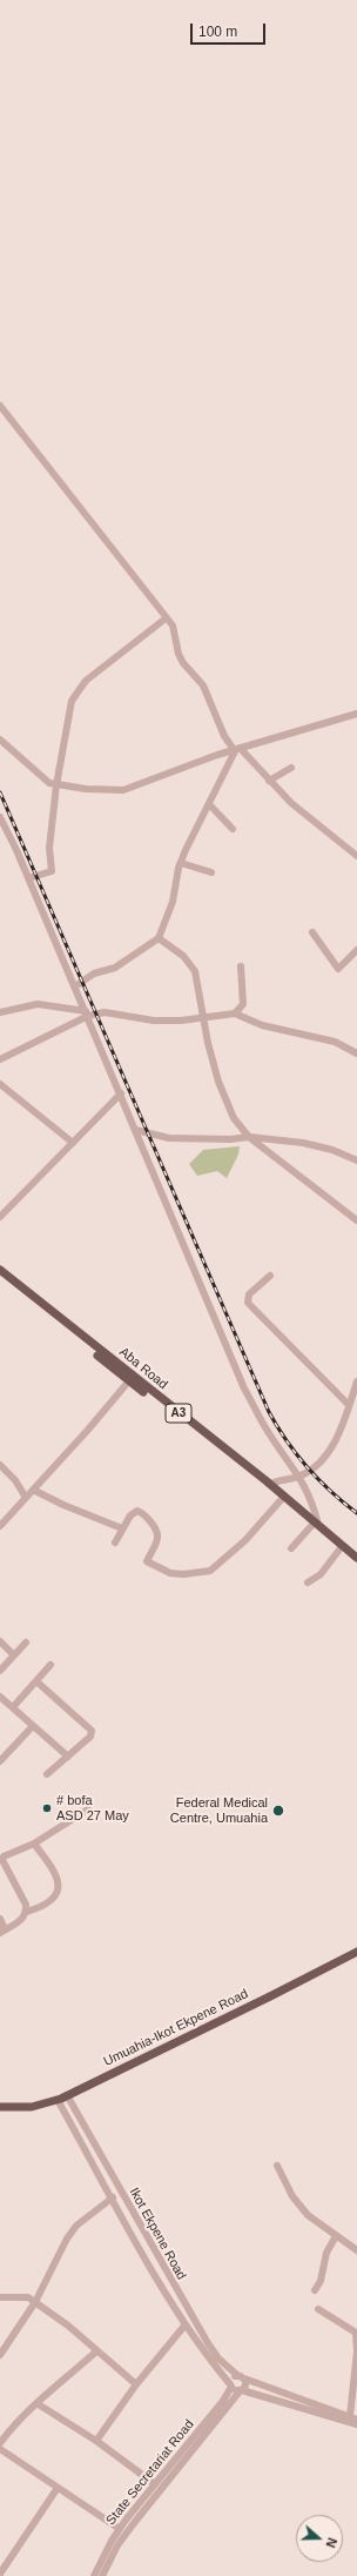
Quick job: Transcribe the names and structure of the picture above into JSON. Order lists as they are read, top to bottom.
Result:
{
  "streets": {
    "main road": ["Aba Road", "A3", "Umuahia-Ikot Ekpene Road"],
    "street": ["Ikot Ekpene Road", "State Secretariat Road"]
  },
  "crossings": [
    ["Umuahia-Ikot Ekpene Road", "Ikot Ekpene Road"],
    ["Ikot Ekpene Road", "State Secretariat Road"]
  ],
  "places": ["# bofa ASD 27 May", "Federal Medical Centre, Umuahia"],
  "scale_bar": "100 m",
  "north": "right"
}
